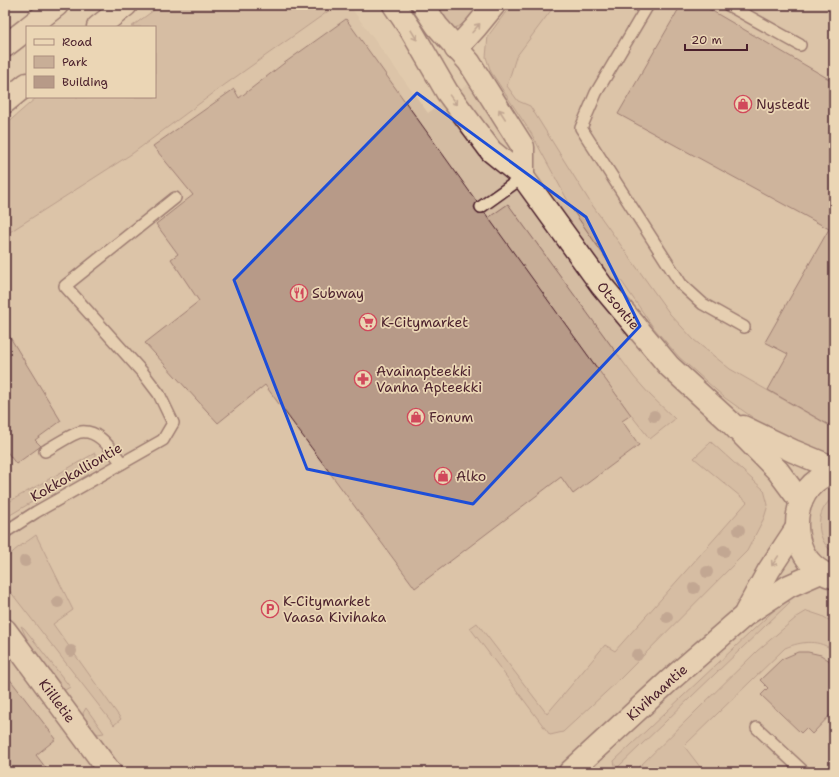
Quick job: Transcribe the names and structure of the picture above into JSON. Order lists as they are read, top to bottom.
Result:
{
  "streets": {
    "main road": ["Otsontie", "Kivihaantie", "Kiilletie"],
    "lane": ["Kokkokalliontie"]
  },
  "places": {
    "shop": ["Nystedt", "Fonum", "Alko"],
    "restaurant": ["Subway"],
    "supermarket": ["K-Citymarket"],
    "pharmacy": ["Avainapteekki Vanha Apteekki"],
    "parking": ["K-Citymarket Vaasa Kivihaka"]
  },
  "legend": ["Road", "Park", "Building"],
  "scale_bar": "20 m"
}
